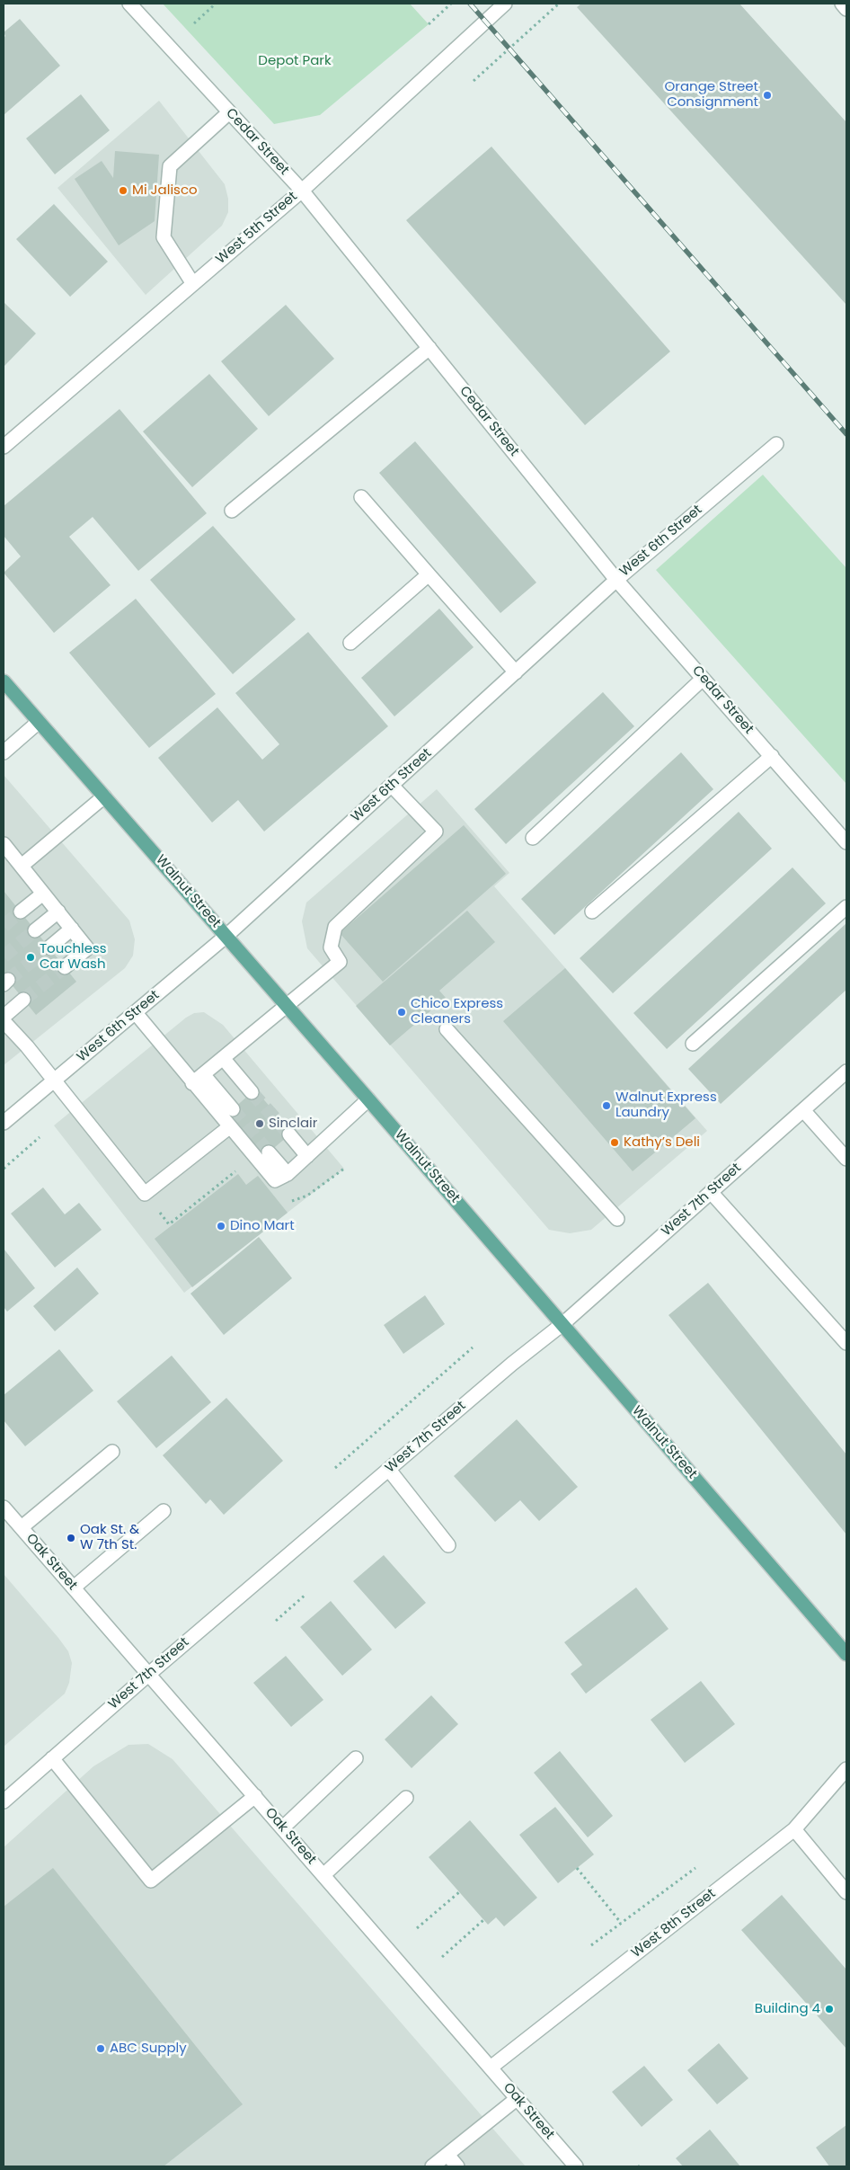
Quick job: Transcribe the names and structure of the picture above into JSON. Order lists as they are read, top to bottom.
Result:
{
  "streets": {
    "main road": ["Walnut Street"],
    "street": [
      "Cedar Street",
      "West 5th Street",
      "West 6th Street",
      "West 7th Street",
      "Oak Street",
      "West 8th Street"
    ]
  },
  "crossings": [
    ["Cedar Street", "West 5th Street"],
    ["Cedar Street", "West 6th Street"],
    ["West 6th Street", "Walnut Street"],
    ["Walnut Street", "West 7th Street"],
    ["West 7th Street", "Oak Street"],
    ["Oak Street", "West 8th Street"]
  ],
  "parks": ["Depot Park"],
  "places": [
    "Orange Street Consignment",
    "Mi Jalisco",
    "Touchless Car Wash",
    "Chico Express Cleaners",
    "Walnut Express Laundry",
    "Sinclair",
    "Kathy’s Deli",
    "Dino Mart",
    "Oak St. & W 7th St.",
    "Building 4",
    "ABC Supply"
  ]
}
